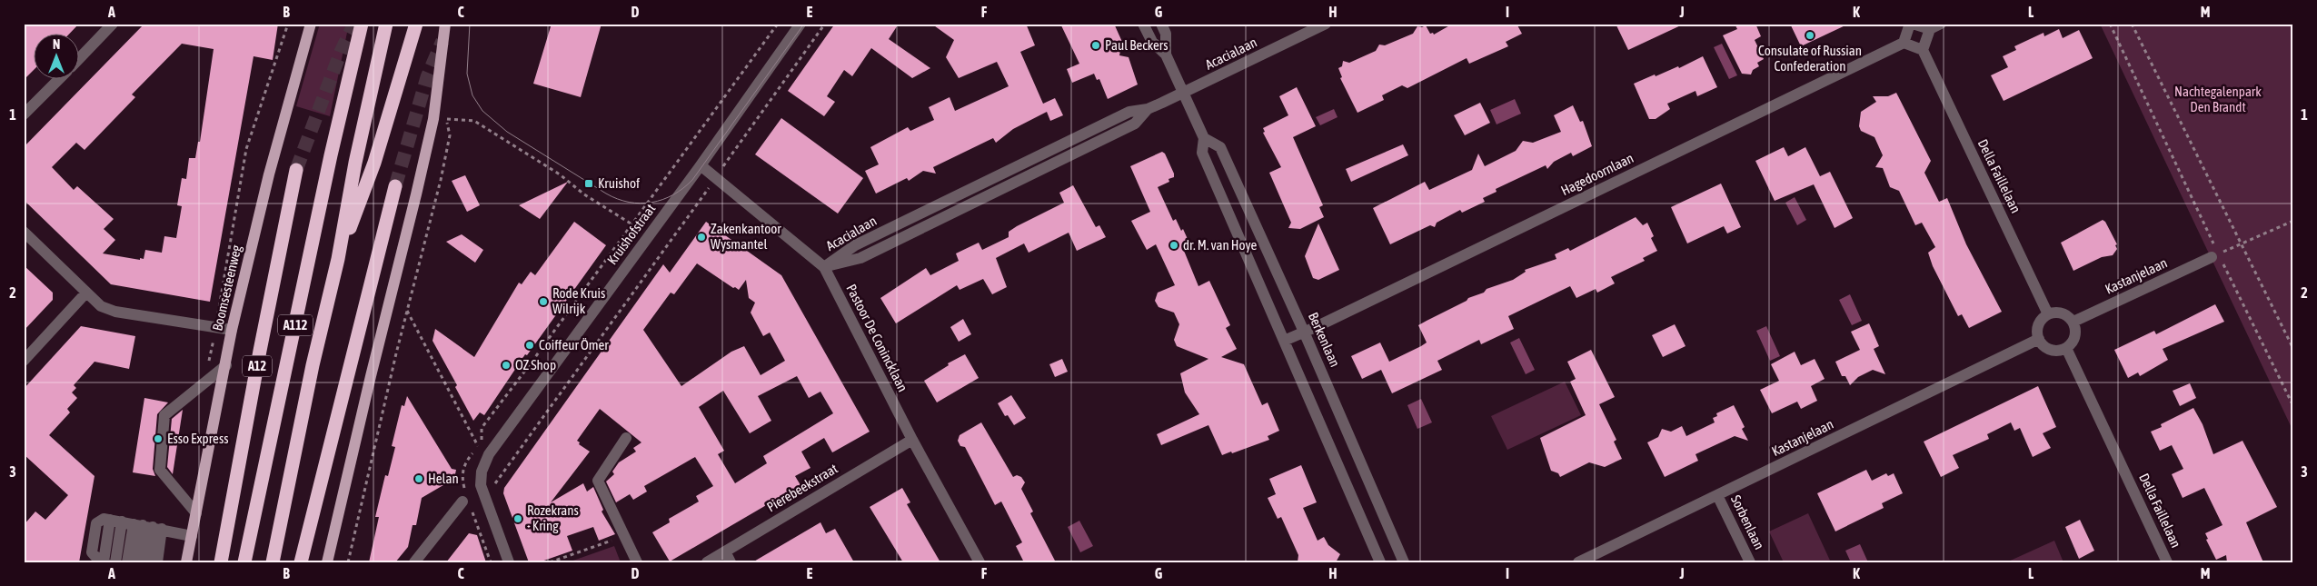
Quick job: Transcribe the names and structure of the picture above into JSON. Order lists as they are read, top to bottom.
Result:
{
  "streets": {
    "highway": ["A112", "A12"],
    "main road": ["Boomsesteenweg"],
    "street": [
      "Acacialaan",
      "Hagedoornlaan",
      "Della Faillelaan",
      "Kruishofstraat",
      "Kastanjelaan",
      "Pastoor De Conincklaan",
      "Berkenlaan",
      "Pierebeekstraat",
      "Sorbenlaan"
    ]
  },
  "crossings": [
    ["Acacialaan", "Pastoor De Conincklaan"],
    ["Hagedoornlaan", "Berkenlaan"],
    ["Della Faillelaan", "Kastanjelaan"],
    ["Kruishofstraat", "Pastoor De Conincklaan"],
    ["Kastanjelaan", "Sorbenlaan"],
    ["Pastoor De Conincklaan", "Pierebeekstraat"]
  ],
  "parks": ["Nachtegalenpark Den Brandt"],
  "places": {
    "other": [
      "Consulate of Russian Confederation",
      "Paul Beckers",
      "Zakenkantoor Wysmantel",
      "dr. M. van Hoye",
      "Rode Kruis Wilrijk",
      "Coiffeur Ömer",
      "OZ Shop",
      "Esso Express",
      "Helan",
      "Rozekrans - Kring"
    ],
    "transit": ["Kruishof"]
  },
  "north": "top",
  "grid": {
    "columns": [
      "A",
      "B",
      "C",
      "D",
      "E",
      "F",
      "G",
      "H",
      "I",
      "J",
      "K",
      "L",
      "M"
    ],
    "rows": ["1", "2", "3"]
  }
}
